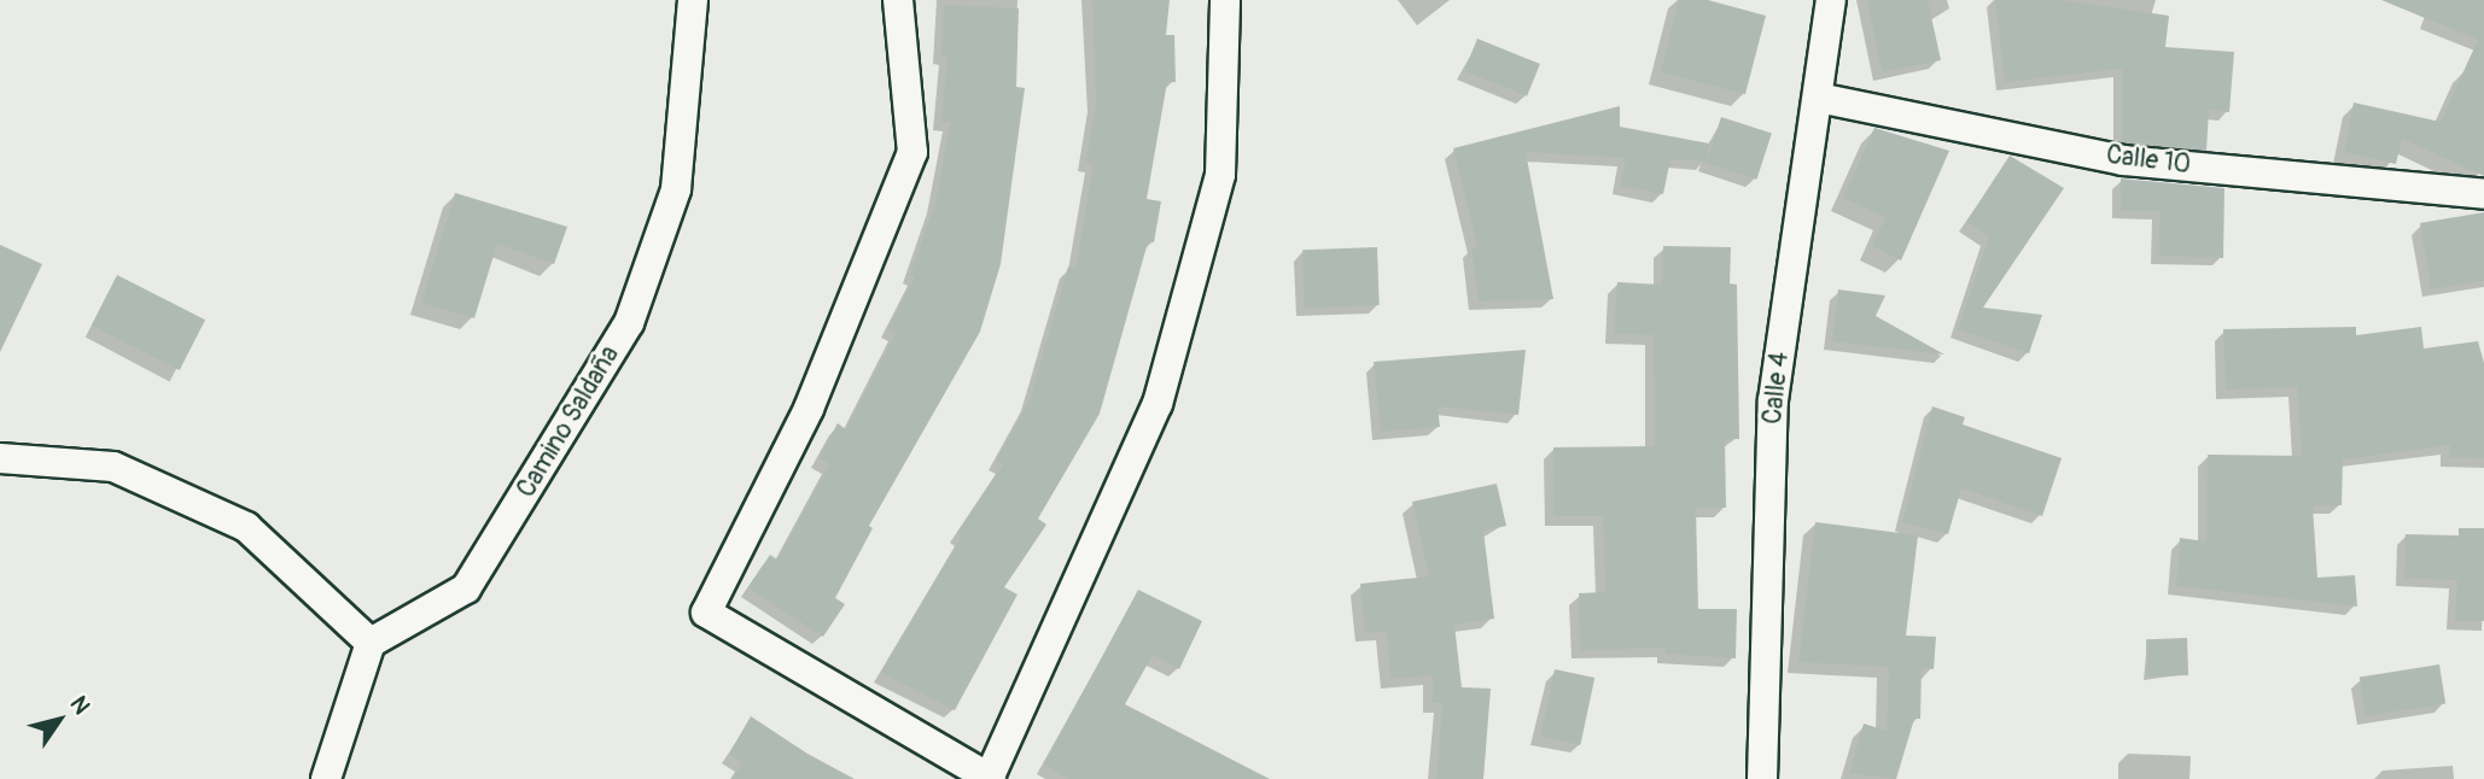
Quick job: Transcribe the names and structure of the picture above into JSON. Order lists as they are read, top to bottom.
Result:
{
  "streets": {
    "street": ["Calle 10", "Calle 4", "Camino Saldaña"]
  },
  "crossings": [
    ["Calle 10", "Calle 4"]
  ],
  "north": "top right"
}
